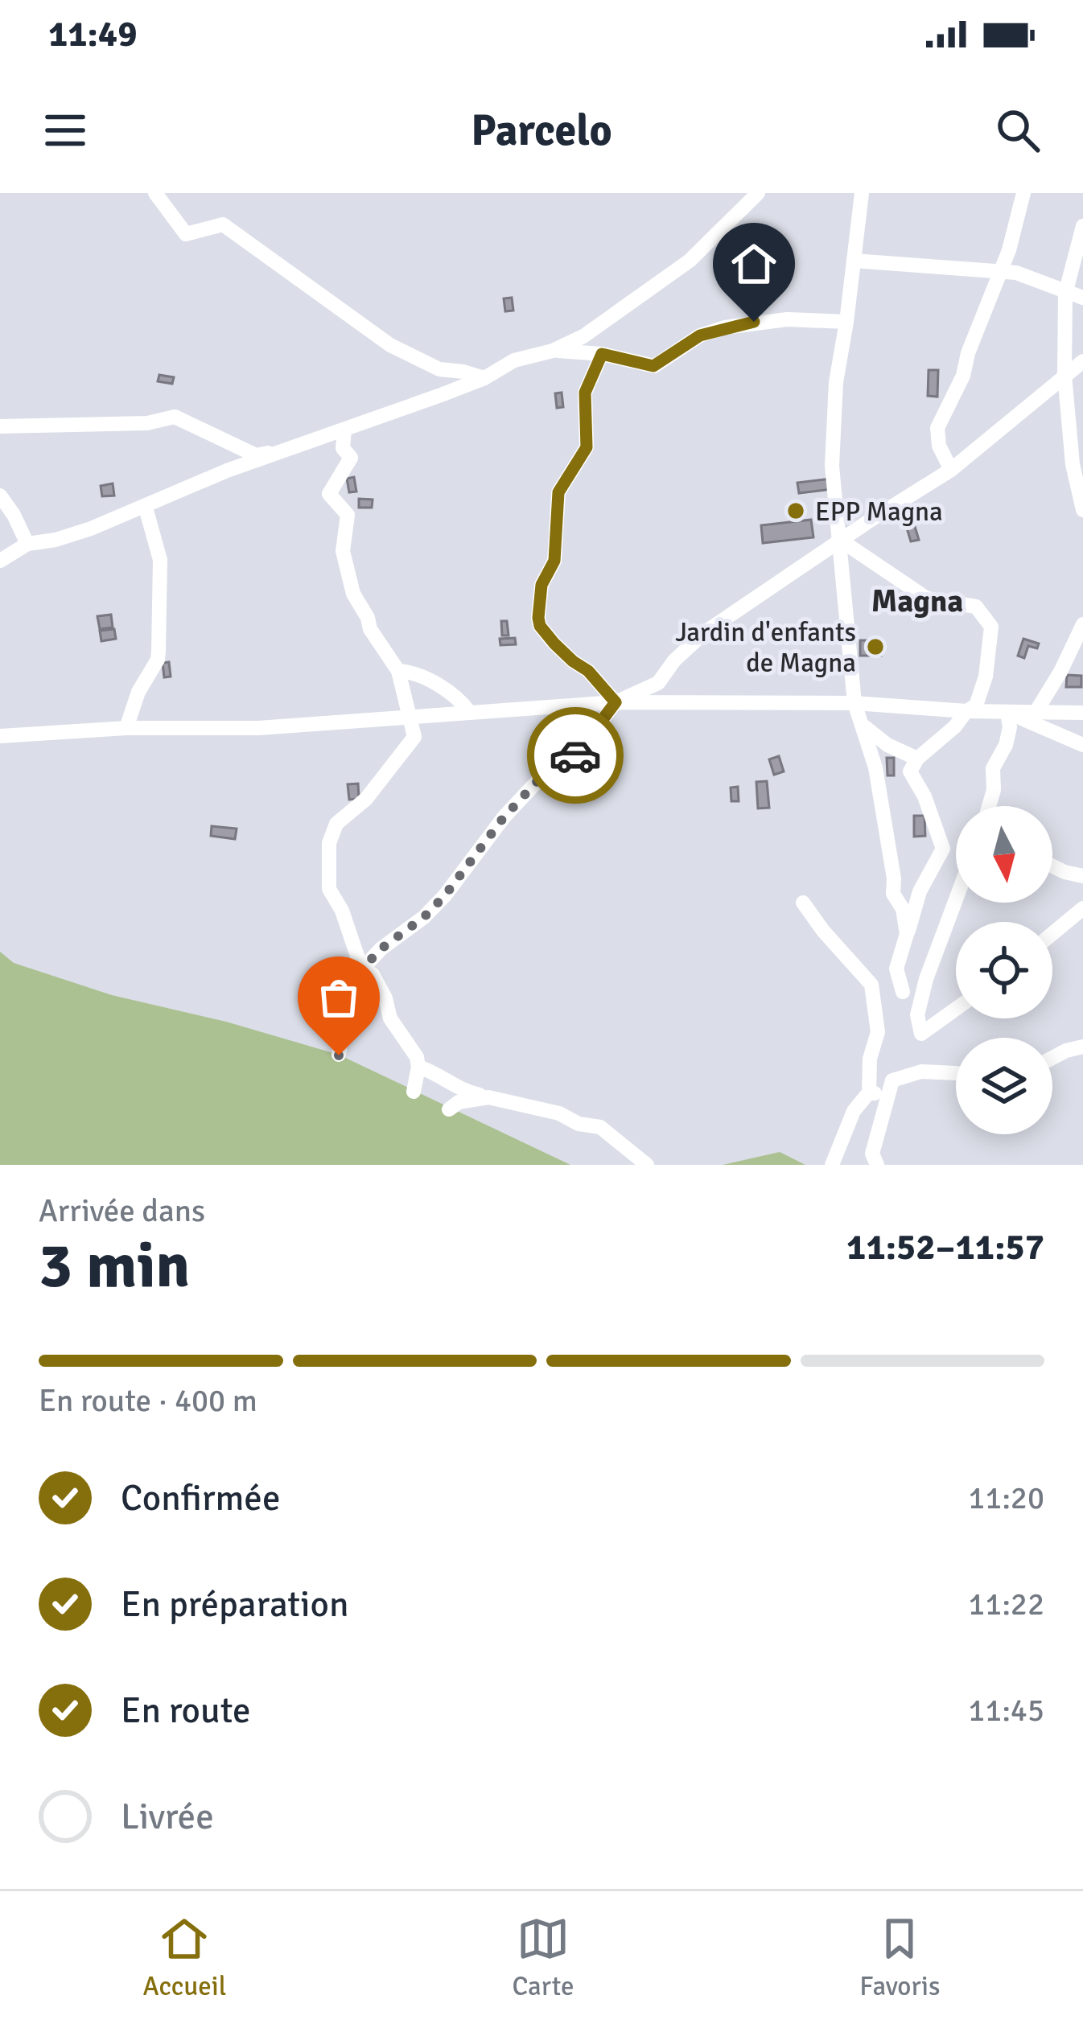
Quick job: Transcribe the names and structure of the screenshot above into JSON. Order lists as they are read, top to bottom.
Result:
{
  "districts": ["Magna"],
  "places": ["EPP Magna", "Jardin d'enfants de Magna"],
  "north": "bottom",
  "page": {
    "status": "11:49",
    "header": "Parcelo",
    "heading": ["3 min", "Arrivée dans", "11:52–11:57"],
    "bar": "En route · 400 m",
    "list": [
      ["Confirmée", "11:20"],
      ["En préparation", "11:22"],
      ["En route", "11:45"],
      "Livrée"
    ],
    "tabs": ["Accueil", "Carte", "Favoris"]
  }
}
